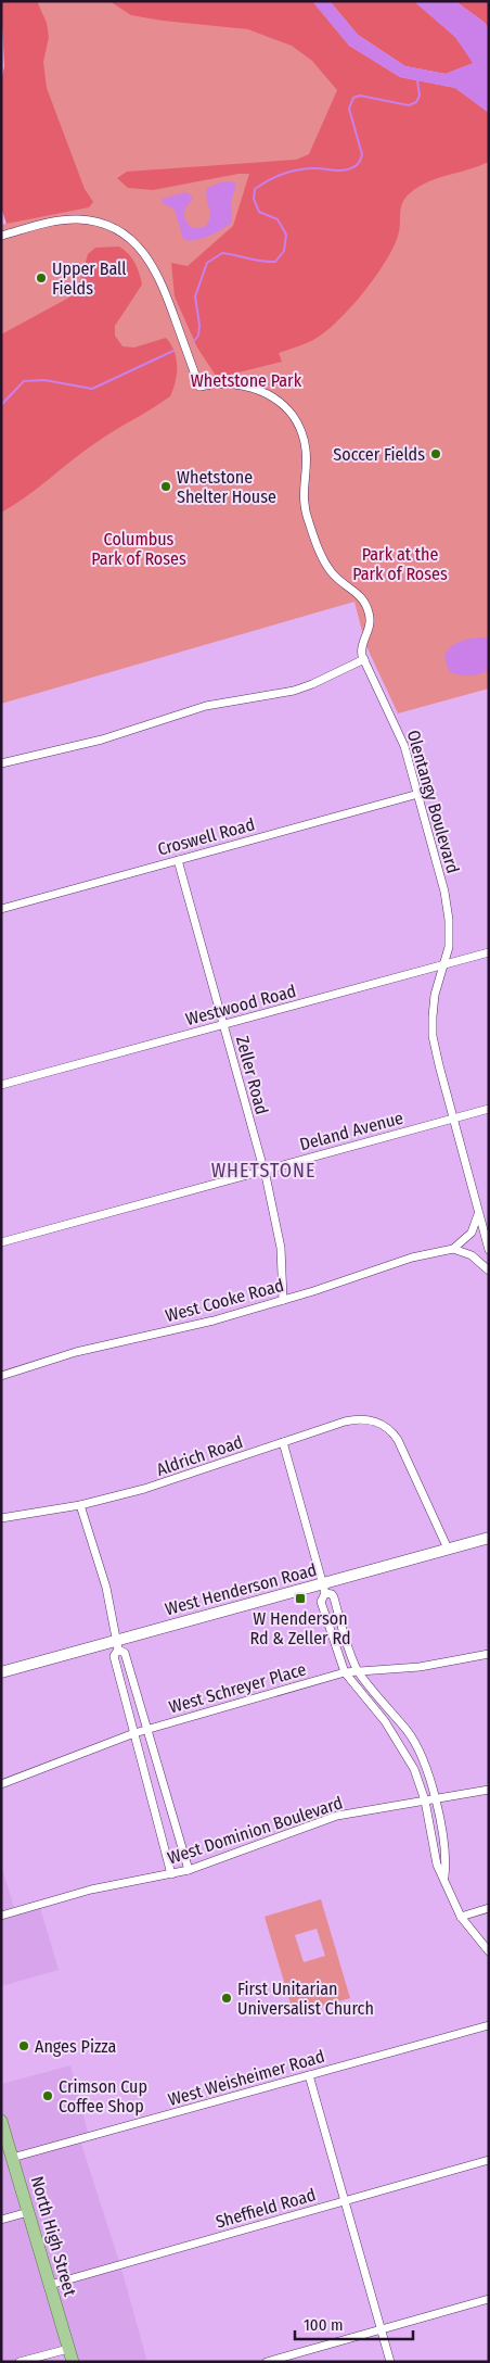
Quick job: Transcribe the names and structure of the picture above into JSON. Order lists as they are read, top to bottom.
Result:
{
  "streets": {
    "main road": ["West Henderson Road", "North High Street"],
    "street": [
      "Olentangy Boulevard",
      "Croswell Road",
      "Westwood Road",
      "Zeller Road",
      "Deland Avenue",
      "West Cooke Road",
      "Aldrich Road",
      "West Schreyer Place",
      "West Dominion Boulevard",
      "West Weisheimer Road",
      "Sheffield Road"
    ]
  },
  "crossings": [
    ["Olentangy Boulevard", "Croswell Road"],
    ["Olentangy Boulevard", "Westwood Road"],
    ["Olentangy Boulevard", "Deland Avenue"],
    ["Croswell Road", "Zeller Road"],
    ["Westwood Road", "Zeller Road"],
    ["Zeller Road", "Deland Avenue"],
    ["Zeller Road", "West Cooke Road"],
    ["Aldrich Road", "West Henderson Road"],
    ["West Weisheimer Road", "North High Street"],
    ["Sheffield Road", "North High Street"]
  ],
  "districts": ["WHETSTONE"],
  "parks": ["Whetstone Park", "Columbus Park of Roses", "Park at the Park of Roses"],
  "places": {
    "other": [
      "Upper Ball Fields",
      "Soccer Fields",
      "Whetstone Shelter House",
      "First Unitarian Universalist Church",
      "Anges Pizza",
      "Crimson Cup Coffee Shop"
    ],
    "transit": ["W Henderson Rd & Zeller Rd"]
  },
  "scale_bar": "100 m"
}
